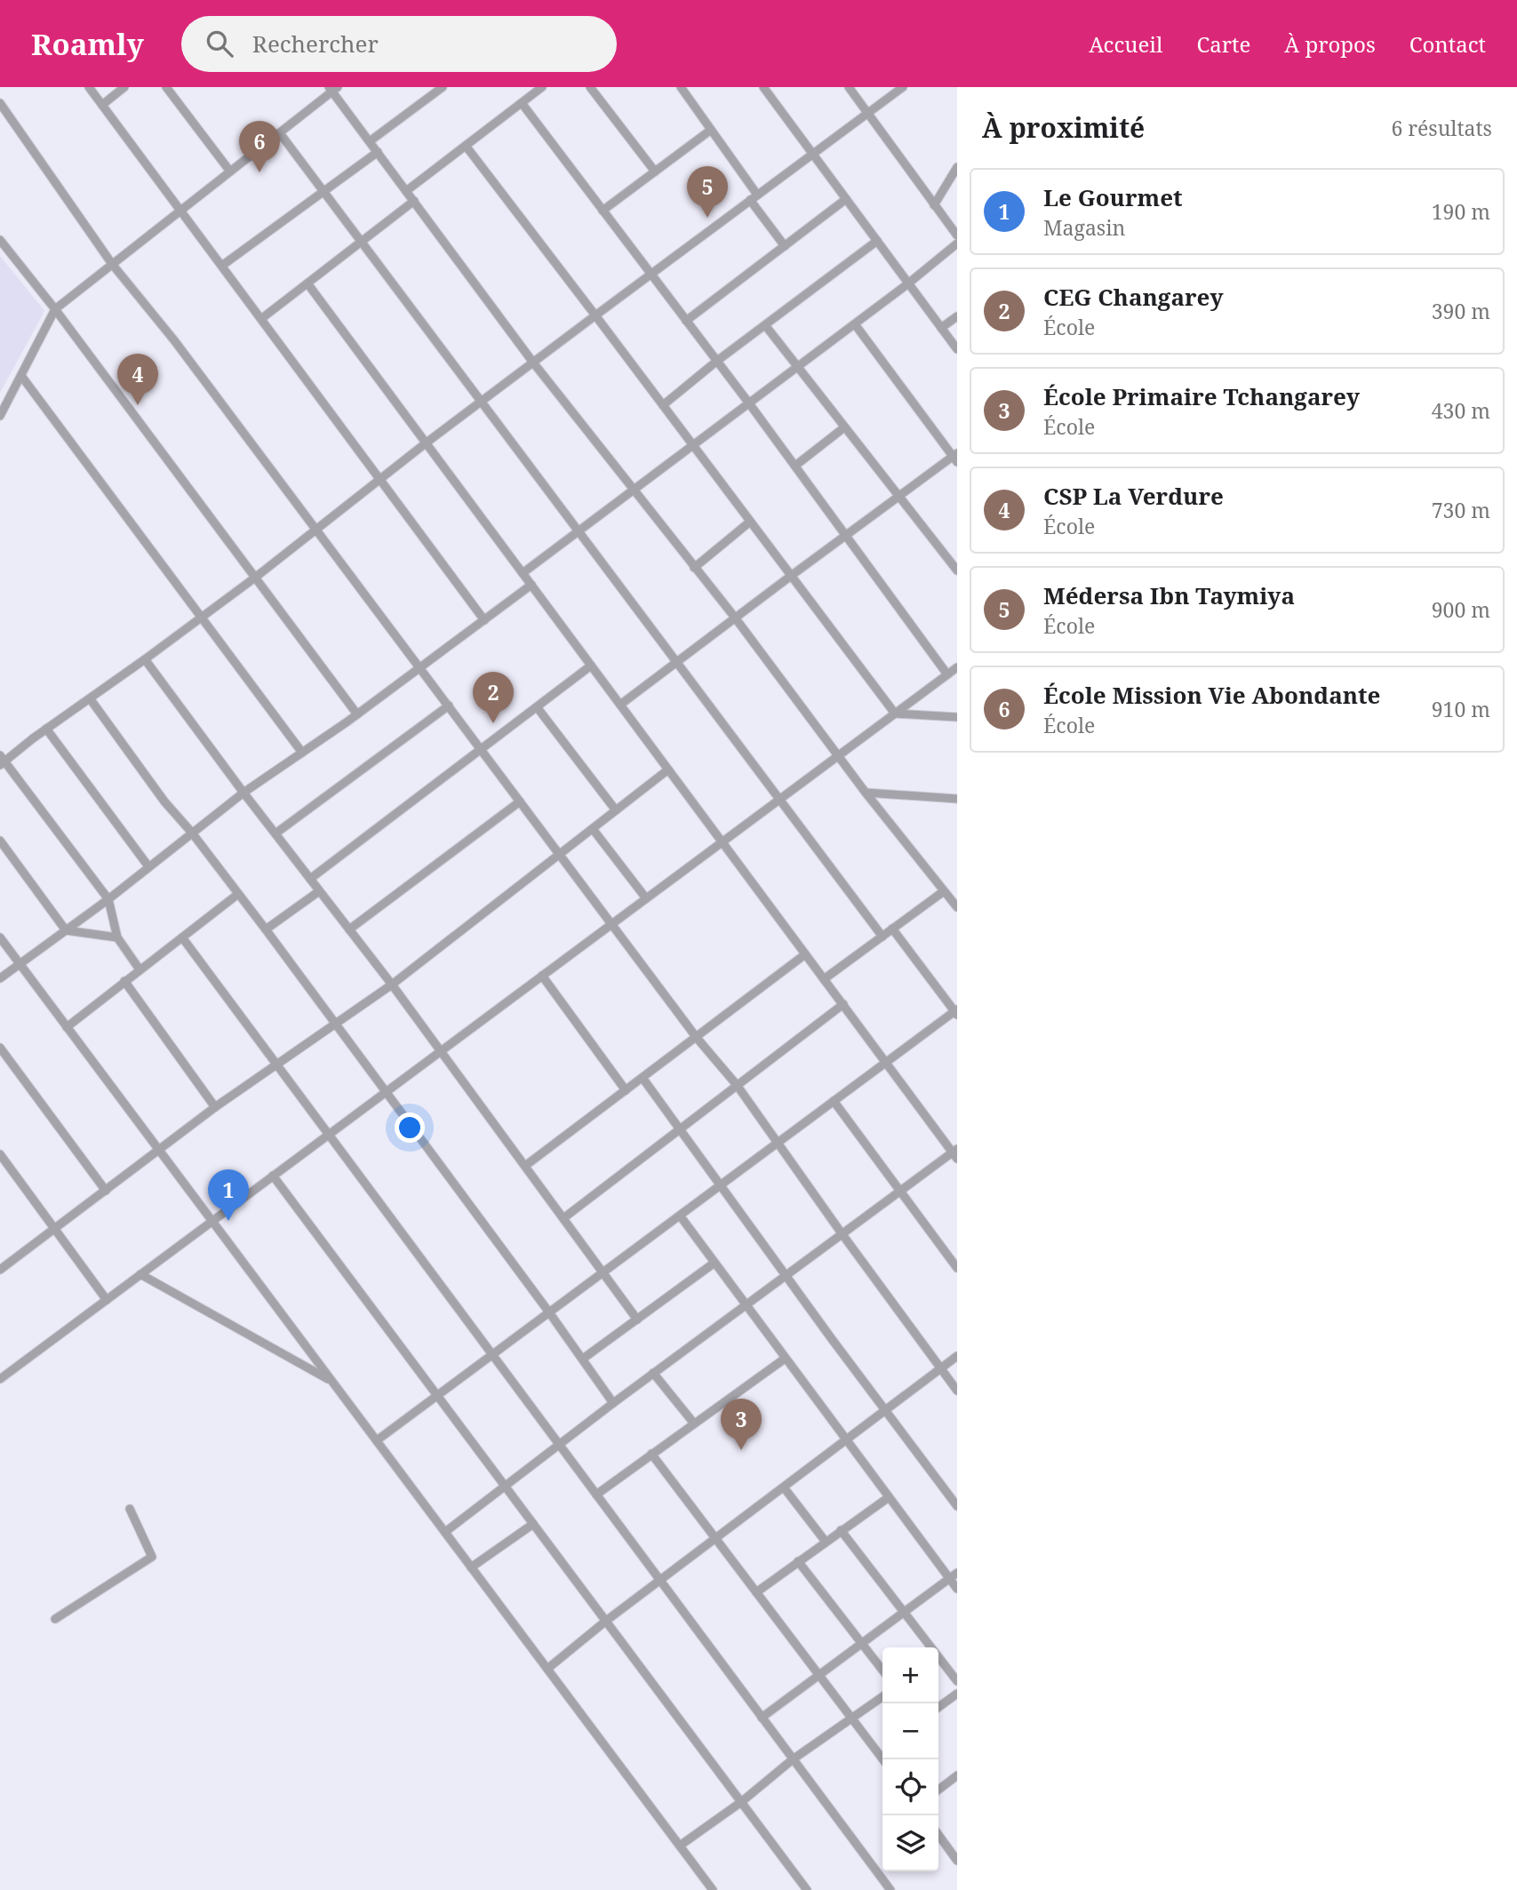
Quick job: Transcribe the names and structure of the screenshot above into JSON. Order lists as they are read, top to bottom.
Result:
{
  "page": {
    "header": "Roamly",
    "search": "Rechercher",
    "nav": [
      "Accueil",
      "Carte",
      "À propos",
      "Contact"
    ],
    "heading": ["À proximité", "6 résultats"],
    "pins": [
      "6",
      "5",
      "4",
      "2",
      "1",
      "3"
    ],
    "list": [
      {
        "mark": "1",
        "name": "Le Gourmet",
        "note": "Magasin",
        "value": "190 m"
      },
      {
        "mark": "2",
        "name": "CEG Changarey",
        "note": "École",
        "value": "390 m"
      },
      {
        "mark": "3",
        "name": "École Primaire Tchangarey",
        "note": "École",
        "value": "430 m"
      },
      {
        "mark": "4",
        "name": "CSP La Verdure",
        "note": "École",
        "value": "730 m"
      },
      {
        "mark": "5",
        "name": "Médersa Ibn Taymiya",
        "note": "École",
        "value": "900 m"
      },
      {
        "mark": "6",
        "name": "École Mission Vie Abondante",
        "note": "École",
        "value": "910 m"
      }
    ],
    "map_buttons": ["+", "−"]
  }
}
